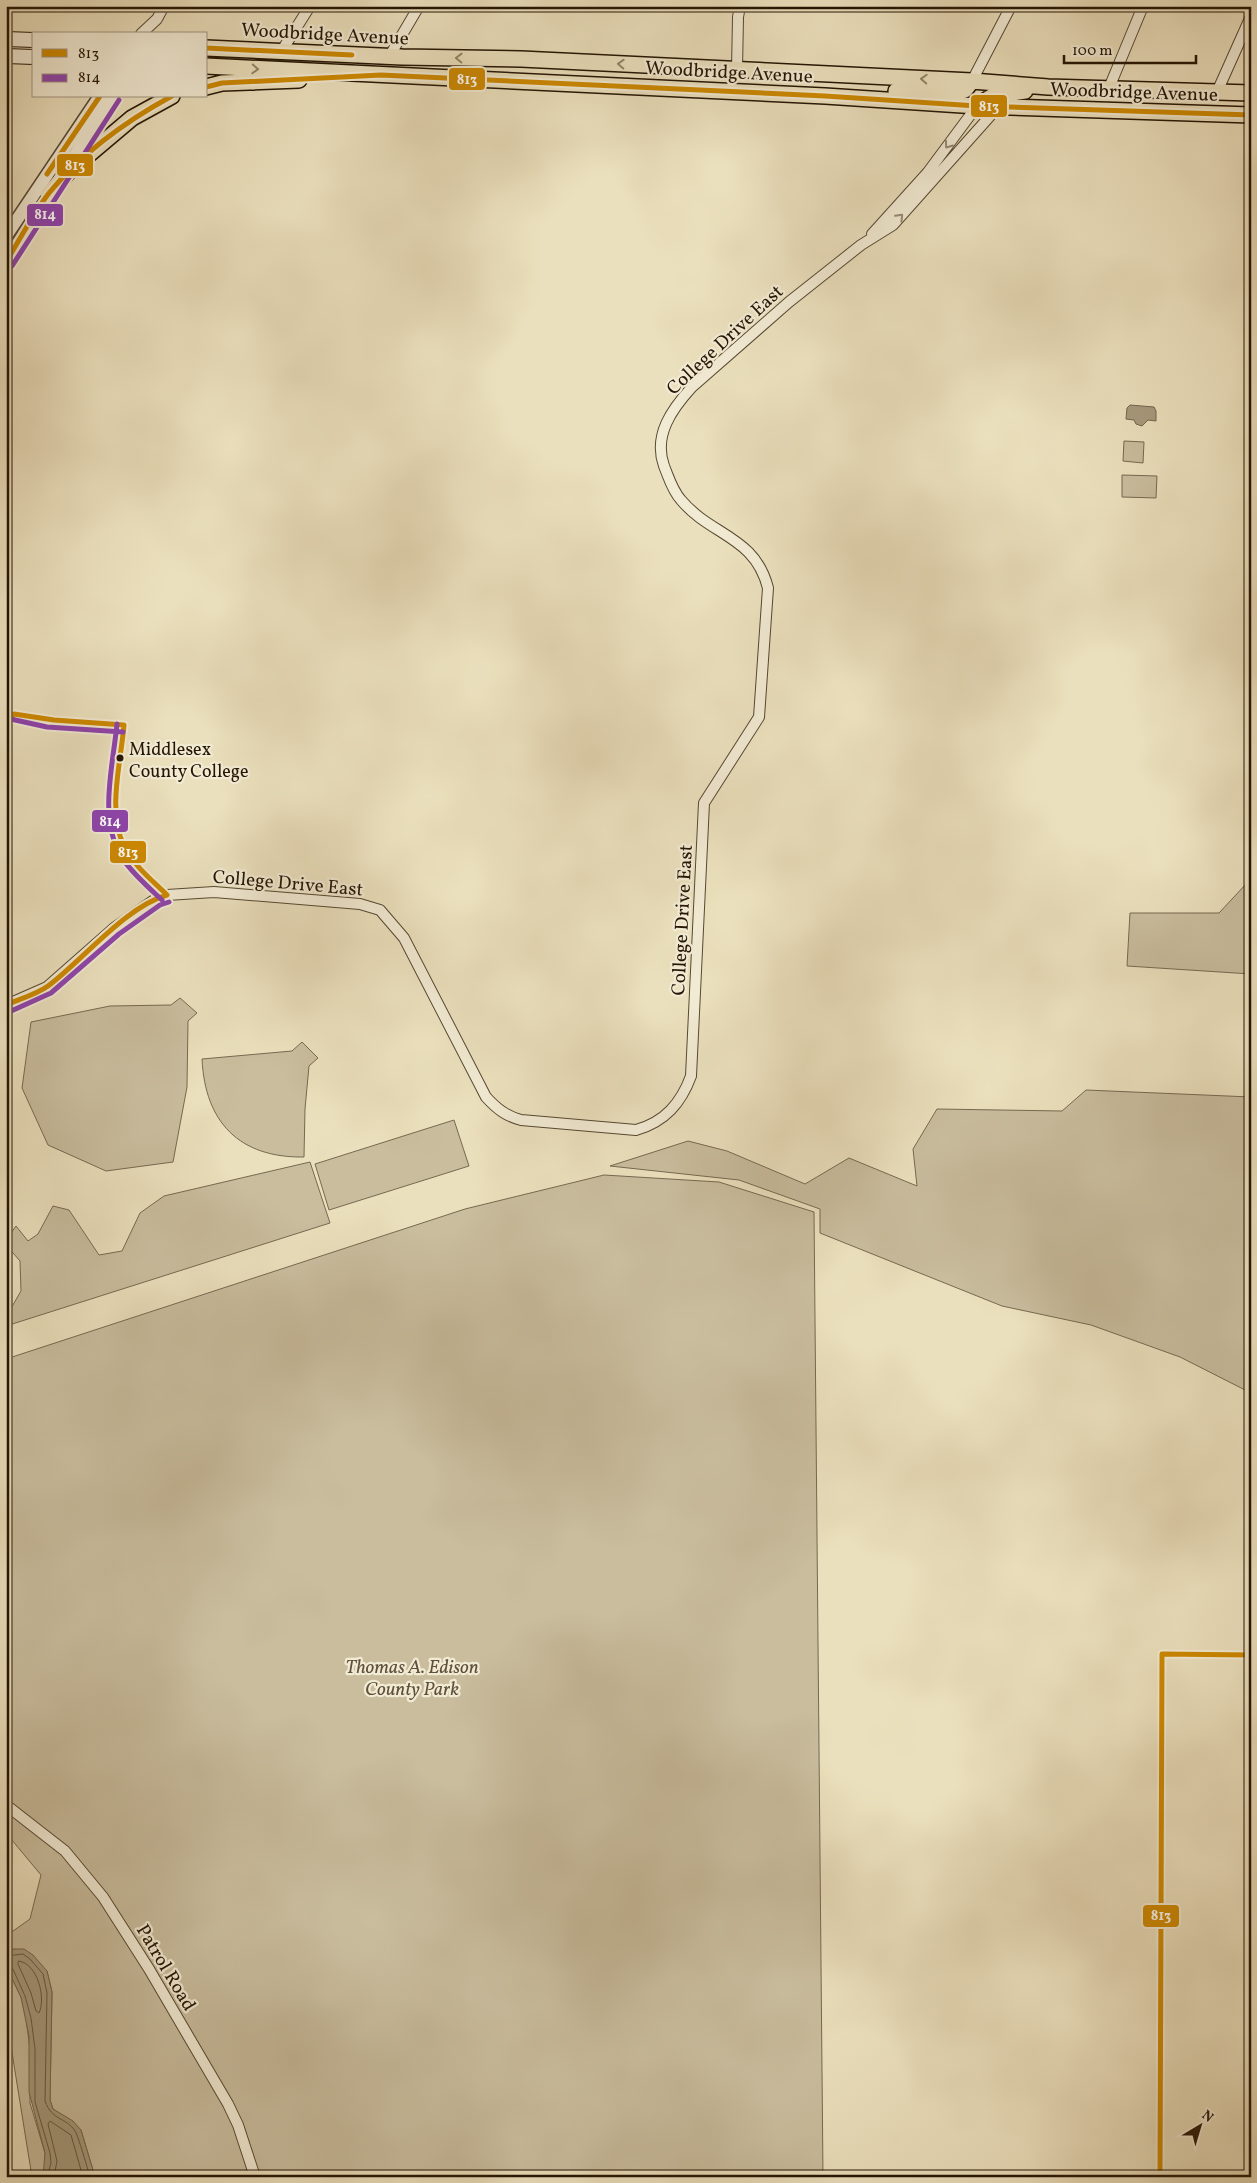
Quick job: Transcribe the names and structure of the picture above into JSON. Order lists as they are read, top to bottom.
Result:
{
  "streets": {
    "main road": ["Woodbridge Avenue"],
    "street": ["College Drive East", "Patrol Road"]
  },
  "crossings": [
    ["Woodbridge Avenue", "College Drive East"]
  ],
  "parks": ["Thomas A. Edison County Park"],
  "places": ["Middlesex County College"],
  "lines": ["transit line 813", "transit line 814"],
  "legend": ["813", "814"],
  "scale_bar": "100 m",
  "north": "top right"
}
